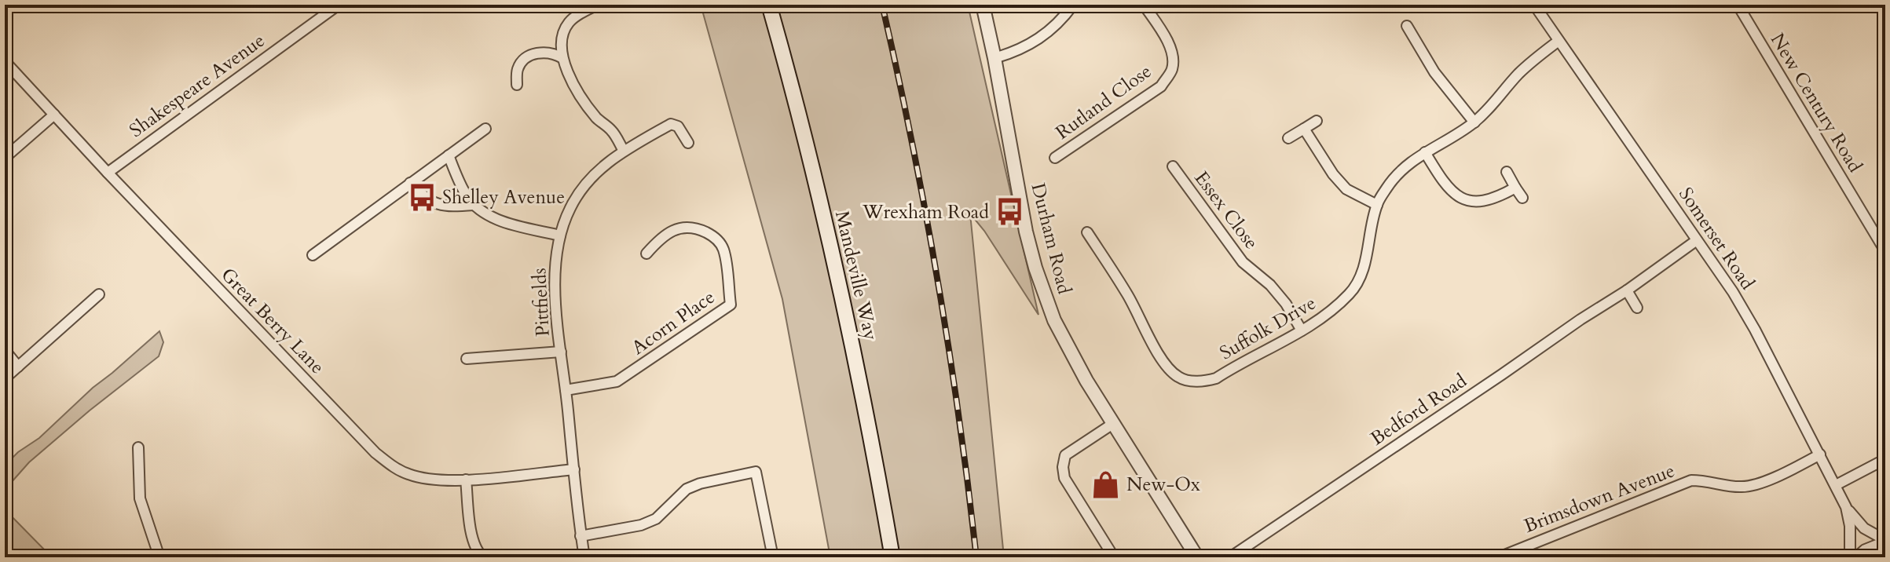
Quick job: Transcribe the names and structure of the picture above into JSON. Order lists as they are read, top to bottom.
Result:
{
  "streets": {
    "main road": ["Mandeville Way"],
    "street": [
      "Shakespeare Avenue",
      "Rutland Close",
      "New Century Road",
      "Essex Close",
      "Durham Road",
      "Somerset Road",
      "Pittfields",
      "Great Berry Lane",
      "Acorn Place",
      "Suffolk Drive",
      "Bedford Road",
      "Brimsdown Avenue"
    ]
  },
  "crossings": [
    ["Shakespeare Avenue", "Great Berry Lane"],
    ["Essex Close", "Suffolk Drive"],
    ["Somerset Road", "Suffolk Drive"],
    ["Somerset Road", "Bedford Road"],
    ["Somerset Road", "Brimsdown Avenue"],
    ["Pittfields", "Great Berry Lane"],
    ["Pittfields", "Acorn Place"]
  ],
  "places": {
    "bus stop": ["Shelley Avenue", "Wrexham Road"],
    "shop": ["New-Ox"]
  }
}
